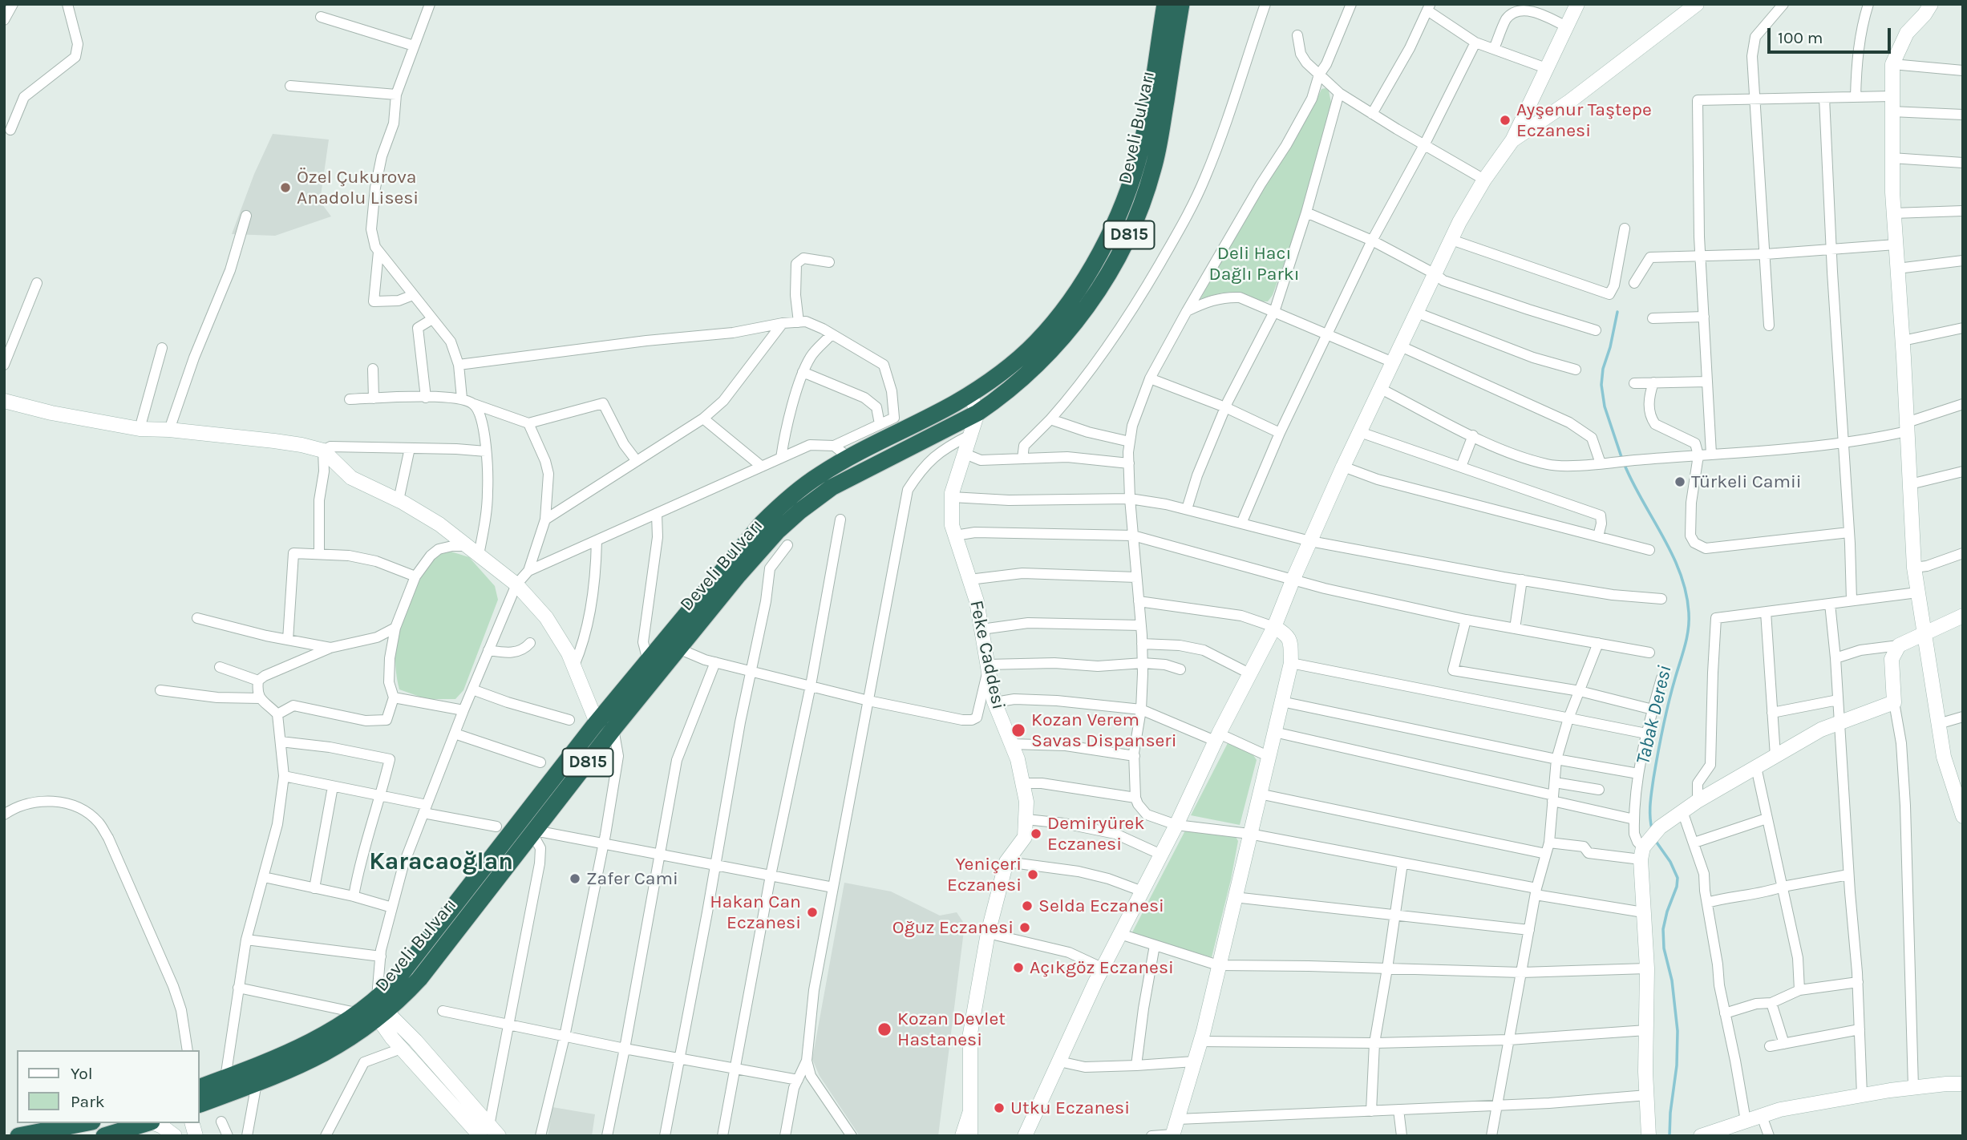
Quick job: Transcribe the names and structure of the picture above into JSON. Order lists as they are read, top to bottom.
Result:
{
  "streets": {
    "highway": ["Develi Bulvarı", "D815"],
    "street": ["Feke Caddesi"]
  },
  "crossings": [
    ["Develi Bulvarı", "Feke Caddesi"]
  ],
  "districts": ["Karacaoğlan"],
  "water": ["Tabak Deresi"],
  "parks": ["Deli Hacı Dağlı Parkı"],
  "places": [
    "Ayşenur Taştepe Eczanesi",
    "Özel Çukurova Anadolu Lisesi",
    "Türkeli Camii",
    "Kozan Verem Savas Dispanseri",
    "Demiryürek Eczanesi",
    "Yeniçeri Eczanesi",
    "Zafer Cami",
    "Selda Eczanesi",
    "Hakan Can Eczanesi",
    "Oğuz Eczanesi",
    "Açıkgöz Eczanesi",
    "Kozan Devlet Hastanesi",
    "Utku Eczanesi"
  ],
  "legend": ["Yol", "Park"],
  "scale_bar": "100 m"
}
